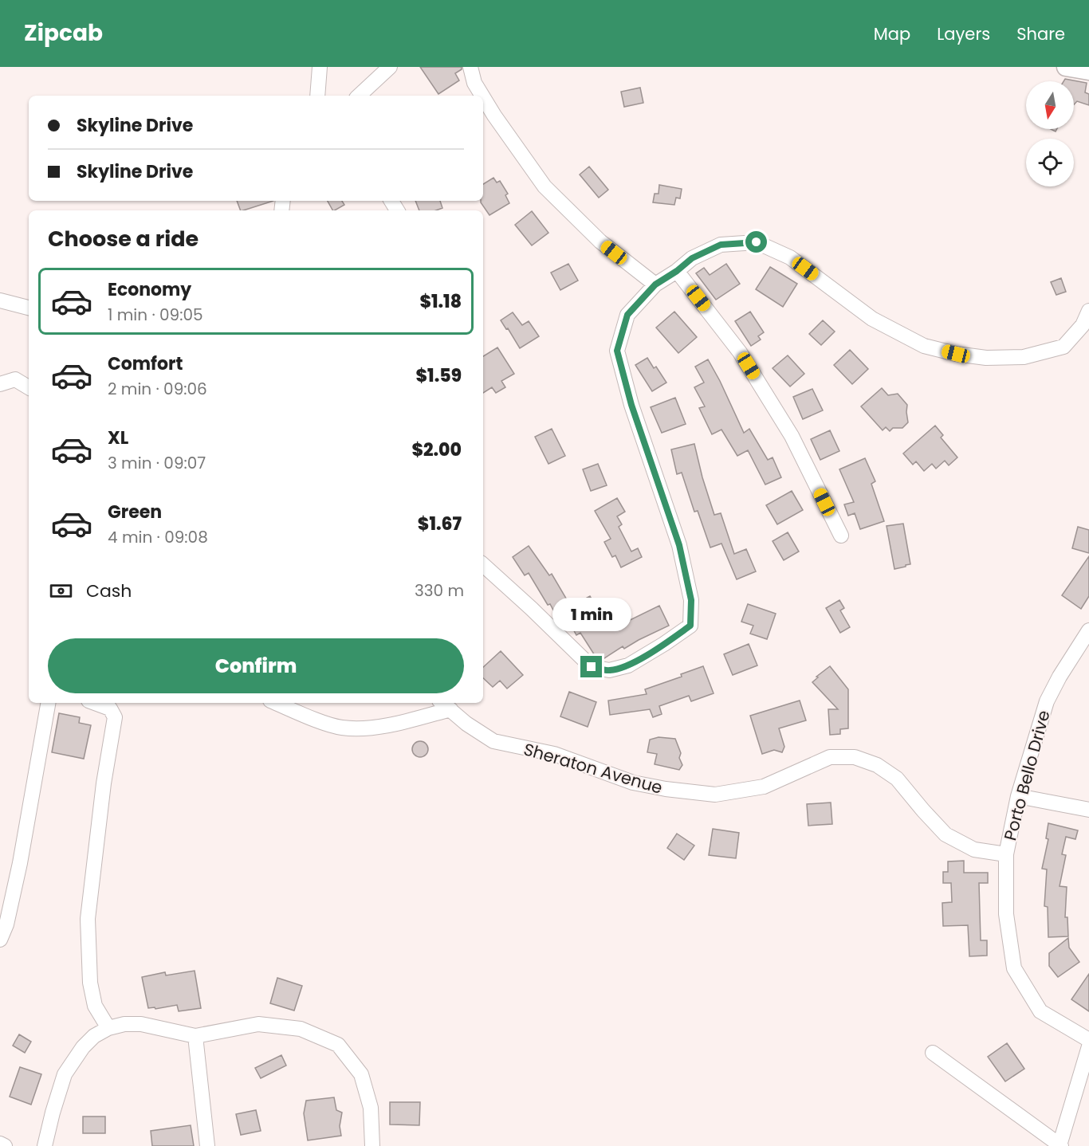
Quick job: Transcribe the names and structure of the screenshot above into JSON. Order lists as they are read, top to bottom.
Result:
{
  "streets": {
    "street": ["Sheraton Avenue", "Porto Bello Drive"]
  },
  "crossings": [
    ["Sheraton Avenue", "Porto Bello Drive"]
  ],
  "north": "bottom",
  "page": {
    "header": "Zipcab",
    "nav": ["Map", "Layers", "Share"],
    "banner": ["Skyline Drive", "Skyline Drive"],
    "heading": "Choose a ride",
    "list": [
      {
        "name": "Economy",
        "note": "1 min · 09:05",
        "value": "$1.18"
      },
      {
        "name": "Comfort",
        "note": "2 min · 09:06",
        "value": "$1.59"
      },
      {
        "name": "XL",
        "note": "3 min · 09:07",
        "value": "$2.00"
      },
      {
        "name": "Green",
        "note": "4 min · 09:08",
        "value": "$1.67"
      }
    ],
    "pay": ["Cash", "330 m"],
    "bubble": "1 min",
    "buttons": "Confirm"
  }
}
